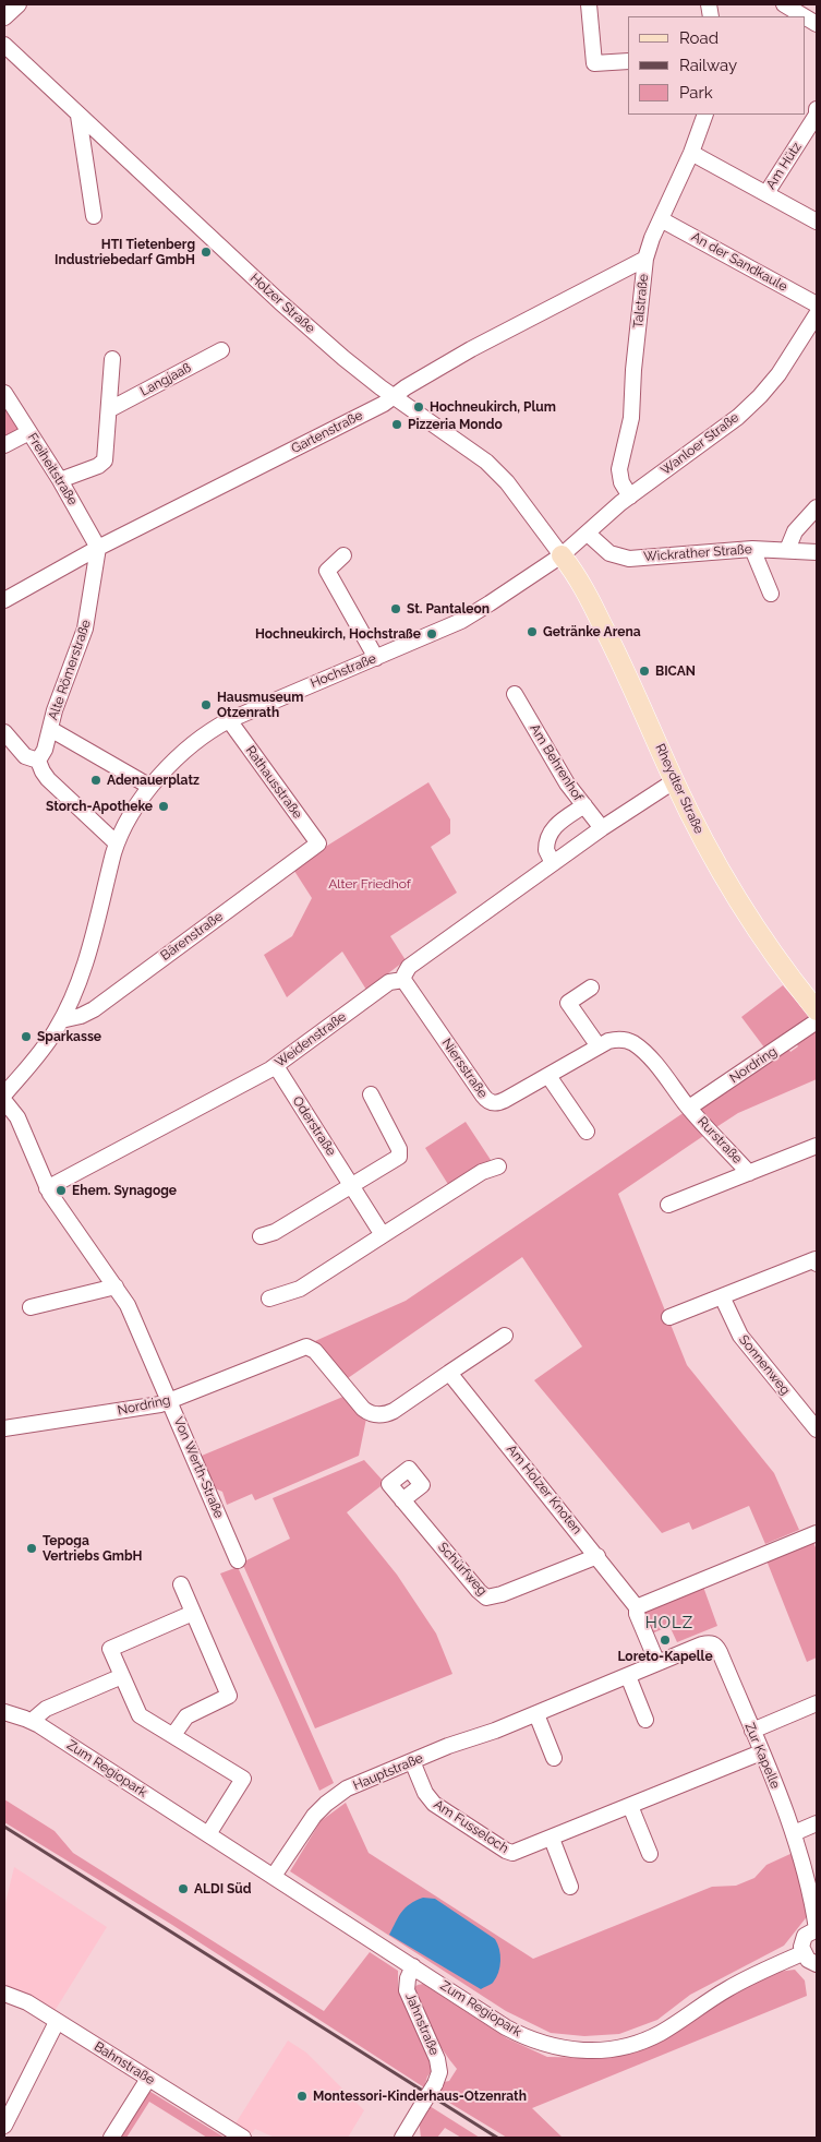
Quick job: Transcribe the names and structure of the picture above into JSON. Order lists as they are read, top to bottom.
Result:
{
  "streets": {
    "main road": ["Rheydter Straße"],
    "street": [
      "Am Hütz",
      "An der Sandkaule",
      "Talstraße",
      "Holzer Straße",
      "Langjaaß",
      "Gartenstraße",
      "Wanloer Straße",
      "Freiheitstraße",
      "Wickrather Straße",
      "Alte Römerstraße",
      "Hochstraße",
      "Am Behrenhof",
      "Rathausstraße",
      "Bärenstraße",
      "Weidenstraße",
      "Nordring",
      "Niersstraße",
      "Oderstraße",
      "Rurstraße",
      "Sonnenweg",
      "Von Werth-Straße",
      "Am Holzer Knoten",
      "Schürfweg",
      "Zur Kapelle",
      "Zum Regiopark",
      "Hauptstraße",
      "Am Fusseloch",
      "Jahnstraße",
      "Bahnstraße"
    ]
  },
  "crossings": [
    ["Am Hütz", "Talstraße"],
    ["An der Sandkaule", "Talstraße"],
    ["Talstraße", "Gartenstraße"],
    ["Talstraße", "Wanloer Straße"],
    ["Holzer Straße", "Gartenstraße"],
    ["Holzer Straße", "Wanloer Straße"],
    ["Holzer Straße", "Hochstraße"],
    ["Holzer Straße", "Rheydter Straße"],
    ["Gartenstraße", "Freiheitstraße"],
    ["Gartenstraße", "Alte Römerstraße"],
    ["Wanloer Straße", "Wickrather Straße"],
    ["Wanloer Straße", "Hochstraße"],
    ["Wanloer Straße", "Rheydter Straße"],
    ["Freiheitstraße", "Alte Römerstraße"],
    ["Hochstraße", "Rathausstraße"],
    ["Hochstraße", "Rheydter Straße"],
    ["Hochstraße", "Bärenstraße"],
    ["Rathausstraße", "Bärenstraße"],
    ["Weidenstraße", "Niersstraße"],
    ["Weidenstraße", "Oderstraße"],
    ["Weidenstraße", "Von Werth-Straße"],
    ["Nordring", "Niersstraße"],
    ["Nordring", "Rurstraße"],
    ["Nordring", "Von Werth-Straße"],
    ["Nordring", "Am Holzer Knoten"],
    ["Niersstraße", "Rurstraße"],
    ["Am Holzer Knoten", "Schürfweg"],
    ["Zur Kapelle", "Hauptstraße"],
    ["Zur Kapelle", "Am Fusseloch"],
    ["Zum Regiopark", "Hauptstraße"],
    ["Zum Regiopark", "Jahnstraße"],
    ["Hauptstraße", "Am Fusseloch"]
  ],
  "districts": ["HOLZ"],
  "parks": ["Alter Friedhof"],
  "places": [
    "HTI Tietenberg Industriebedarf GmbH",
    "Hochneukirch, Plum",
    "Pizzeria Mondo",
    "St. Pantaleon",
    "Getränke Arena",
    "Hochneukirch, Hochstraße",
    "BICAN",
    "Hausmuseum Otzenrath",
    "Adenauerplatz",
    "Storch-Apotheke",
    "Sparkasse",
    "Ehem. Synagoge",
    "Tepoga Vertriebs GmbH",
    "Loreto-Kapelle",
    "ALDI Süd",
    "Montessori-Kinderhaus-Otzenrath"
  ],
  "legend": ["Road", "Railway", "Park"]
}
